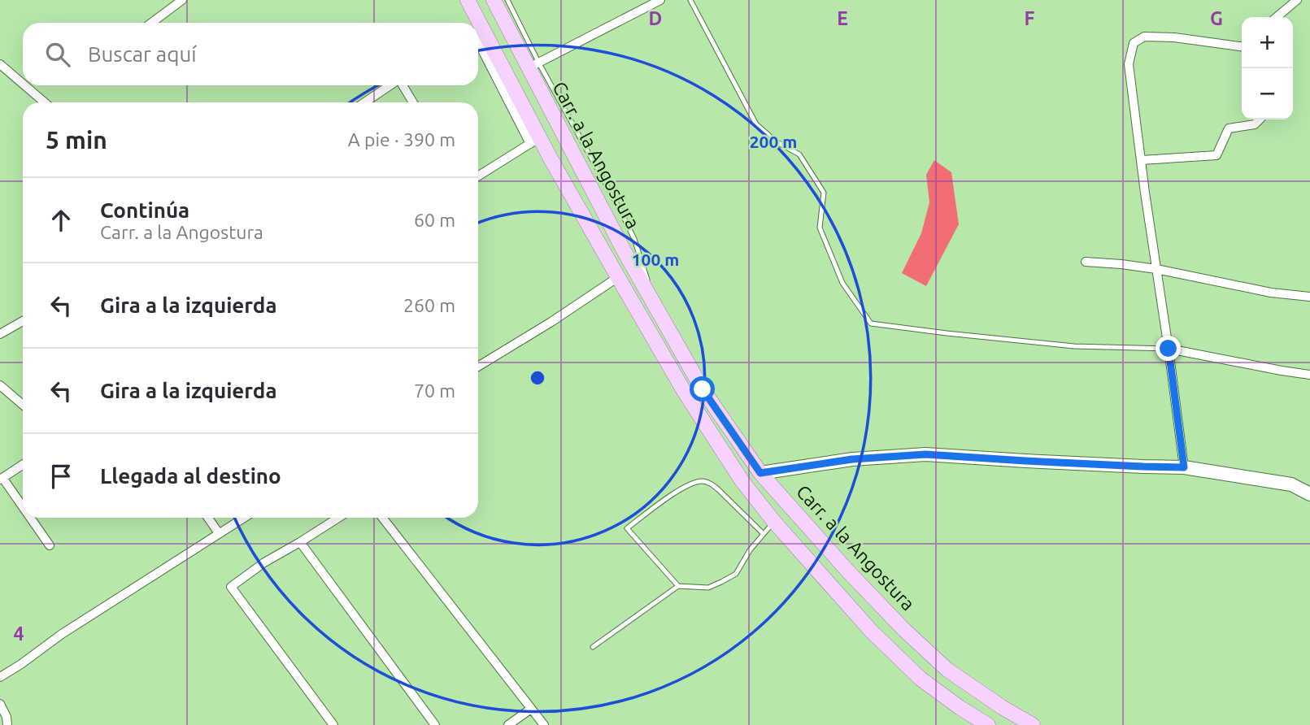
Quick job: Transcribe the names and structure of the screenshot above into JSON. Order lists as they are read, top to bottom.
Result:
{
  "streets": {
    "main road": ["Carr. a la Angostura"]
  },
  "page": {
    "map_buttons": ["+", "−"],
    "search": "Buscar aquí",
    "heading": ["5 min", "A pie · 390 m"],
    "list": [
      ["Continúa", "Carr. a la Angostura", "60 m"],
      ["Gira a la izquierda", "260 m"],
      ["Gira a la izquierda", "70 m"],
      "Llegada al destino"
    ]
  },
  "grid": {
    "columns": [
      "D",
      "E",
      "F",
      "G"
    ],
    "rows": ["4"]
  },
  "rings": ["200 m", "100 m"]
}
